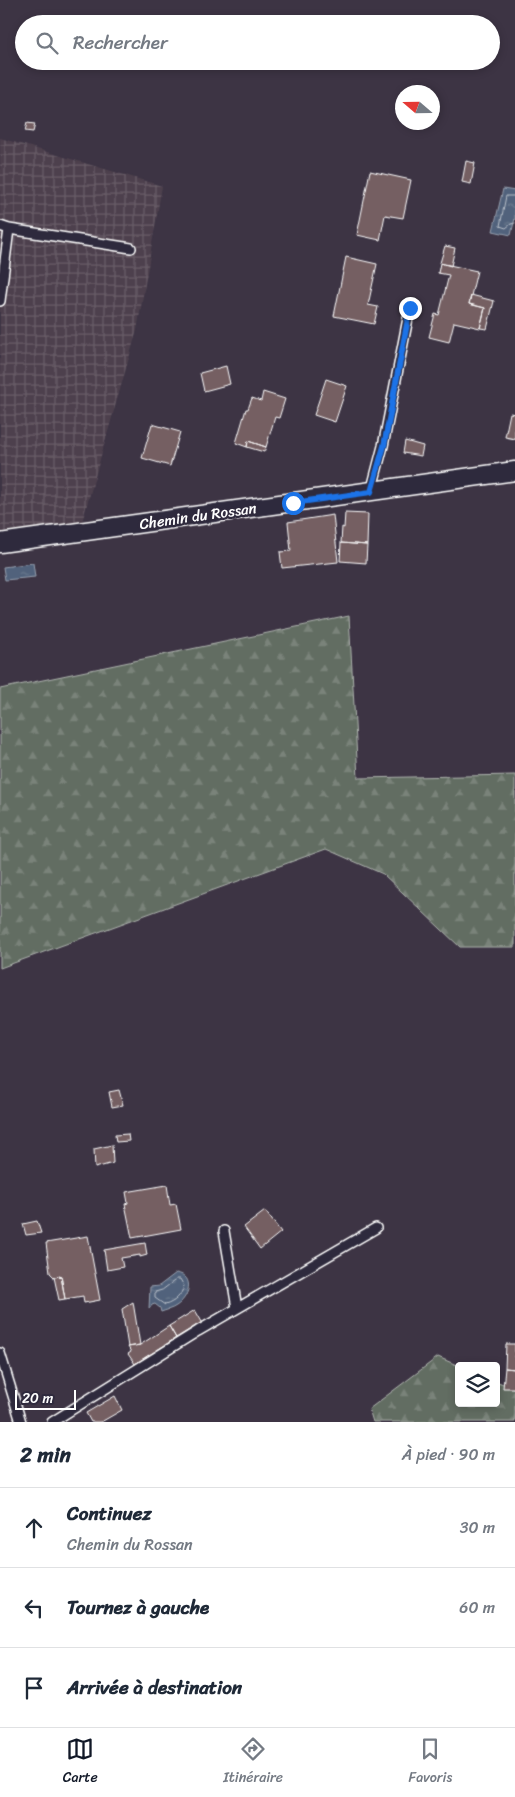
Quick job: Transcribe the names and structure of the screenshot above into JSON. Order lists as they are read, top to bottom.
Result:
{
  "streets": {
    "street": ["Chemin du Rossan"]
  },
  "scale_bar": "20 m",
  "north": "left",
  "page": {
    "search": "Rechercher",
    "scale": "20 m",
    "heading": ["2 min", "À pied · 90 m"],
    "list": [
      ["Continuez", "Chemin du Rossan", "30 m"],
      ["Tournez à gauche", "60 m"],
      "Arrivée à destination"
    ],
    "nav": ["Carte", "Itinéraire", "Favoris"]
  }
}
